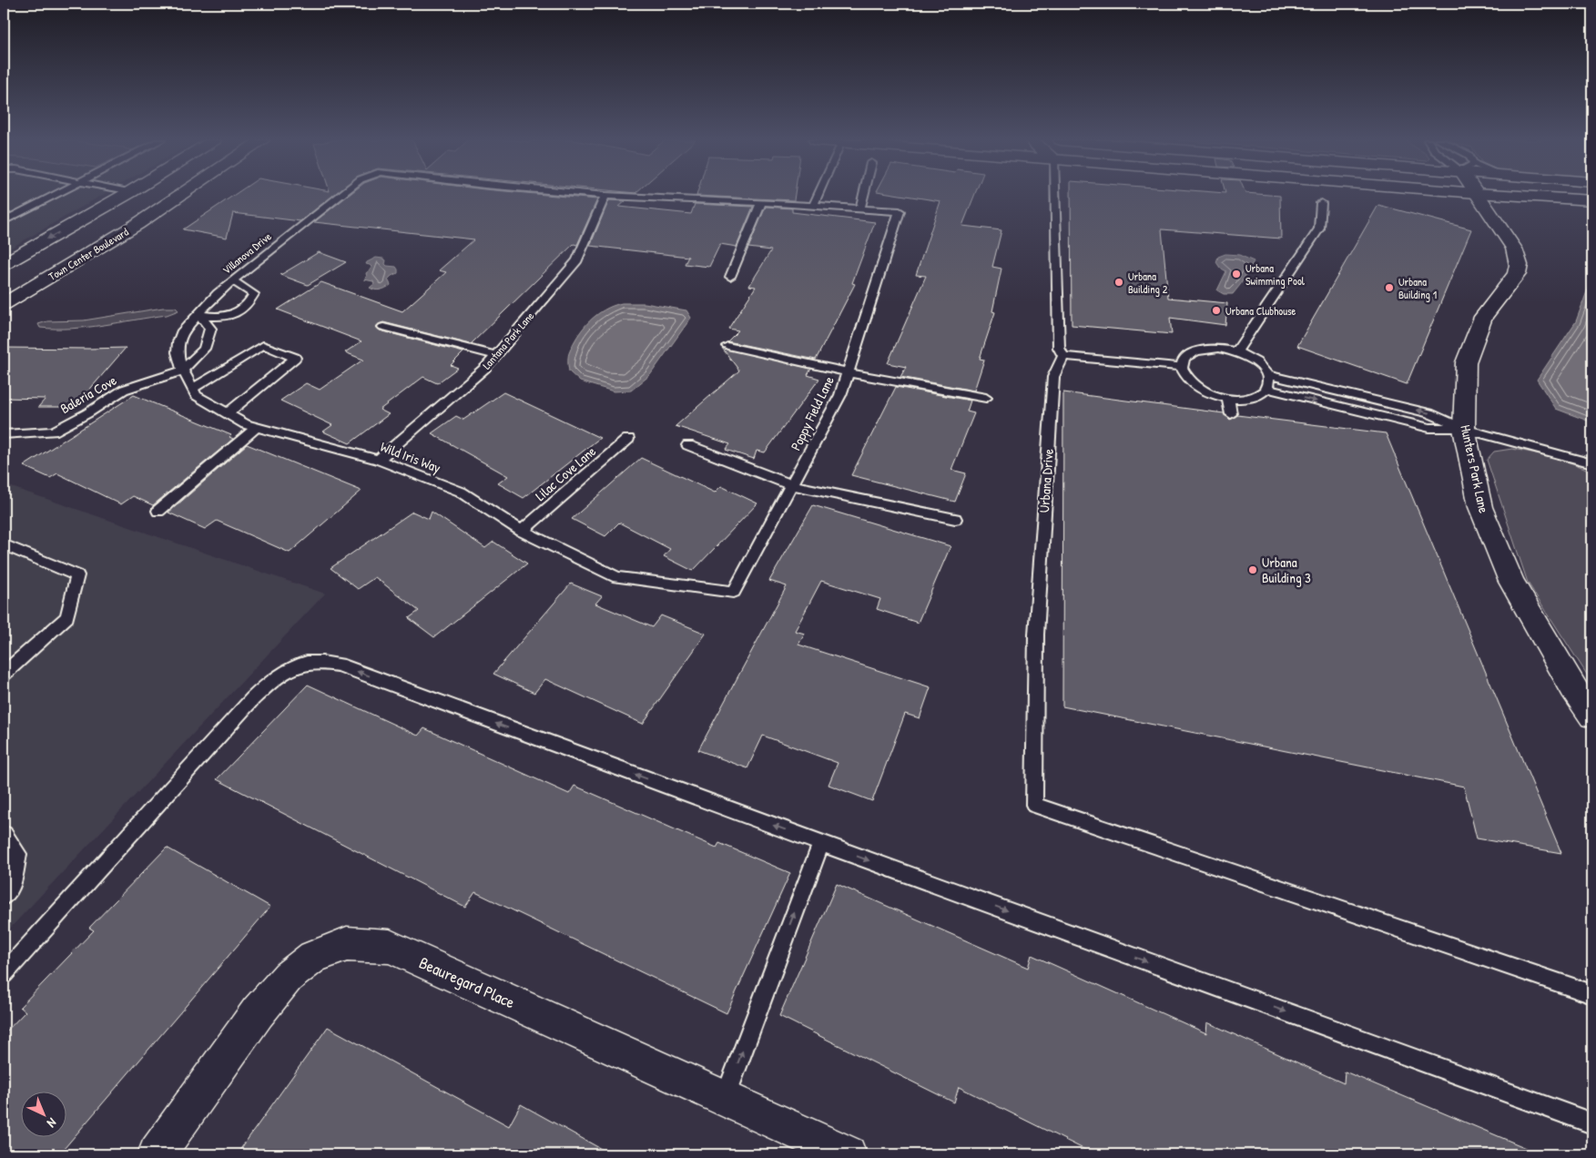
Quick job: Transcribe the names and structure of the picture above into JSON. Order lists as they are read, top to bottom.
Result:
{
  "streets": {
    "street": ["Town Center Boulevard", "Hunters Park Lane", "Beauregard Place"],
    "lane": [
      "Villanova Drive",
      "Lantana Park Lane",
      "Baleria Cove",
      "Poppy Field Lane",
      "Wild Iris Way",
      "Lilac Cove Lane",
      "Urbana Drive"
    ]
  },
  "crossings": [
    ["Villanova Drive", "Lantana Park Lane"],
    ["Villanova Drive", "Baleria Cove"],
    ["Villanova Drive", "Poppy Field Lane"],
    ["Villanova Drive", "Wild Iris Way"],
    ["Lantana Park Lane", "Wild Iris Way"],
    ["Baleria Cove", "Wild Iris Way"],
    ["Poppy Field Lane", "Wild Iris Way"],
    ["Wild Iris Way", "Lilac Cove Lane"]
  ],
  "places": [
    "Urbana Swimming Pool",
    "Urbana Building 2",
    "Urbana Building 1",
    "Urbana Clubhouse",
    "Urbana Building 3"
  ],
  "north": "bottom right"
}
